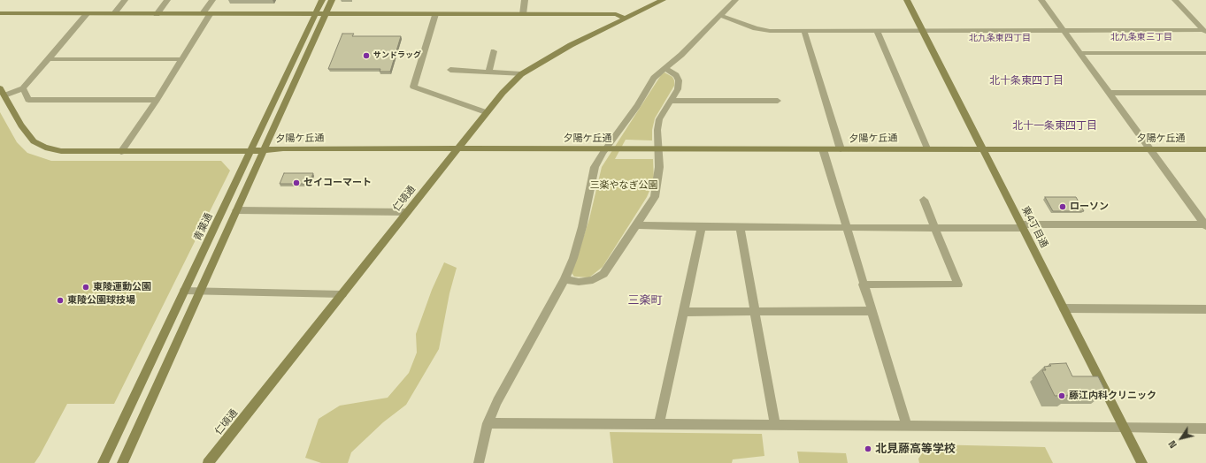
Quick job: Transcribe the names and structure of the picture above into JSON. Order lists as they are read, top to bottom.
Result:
{
  "streets": {
    "street": [
      "夕陽ケ丘通",
      "仁頃通",
      "青葉通",
      "東4丁目通"
    ]
  },
  "crossings": [
    ["夕陽ケ丘通", "仁頃通"],
    ["夕陽ケ丘通", "青葉通"],
    ["夕陽ケ丘通", "東4丁目通"]
  ],
  "districts": [
    "北九条東三丁目",
    "北九条東四丁目",
    "北十条東四丁目",
    "北十一条東四丁目",
    "三楽町"
  ],
  "parks": ["三楽やなぎ公園"],
  "places": [
    "サンドラッグ",
    "セイコーマート",
    "ローソン",
    "東陵運動公園",
    "東陵公園球技場",
    "藤江内科クリニック",
    "北見藤高等学校"
  ],
  "north": "bottom left"
}
